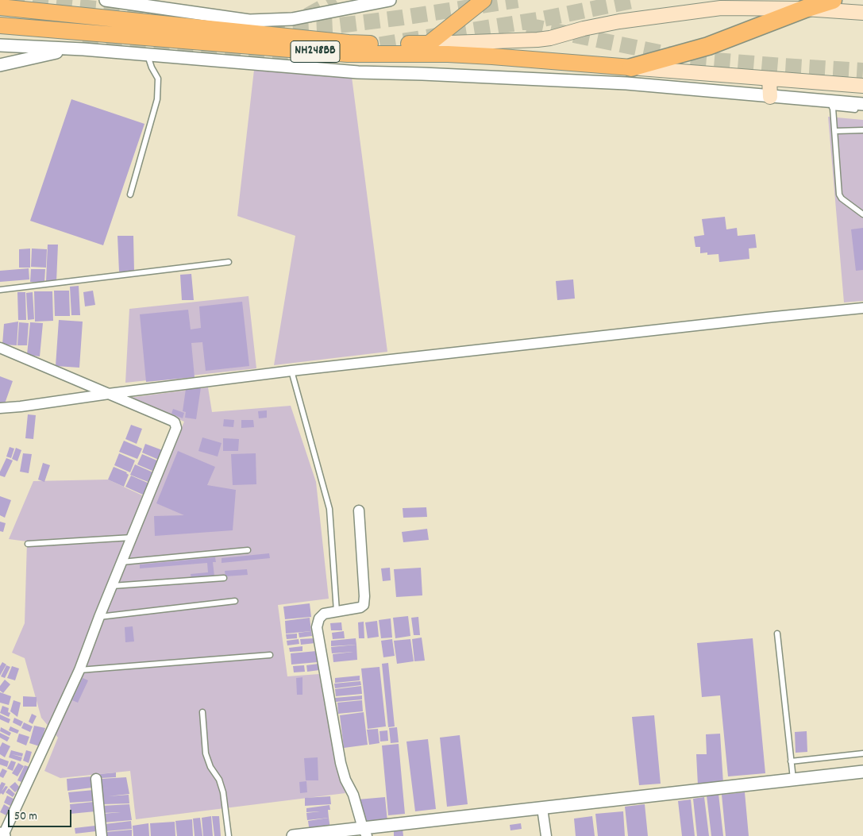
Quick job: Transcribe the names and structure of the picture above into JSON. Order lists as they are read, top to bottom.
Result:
{
  "streets": {
    "highway": ["NH248BB"]
  },
  "scale_bar": "50 m"
}
